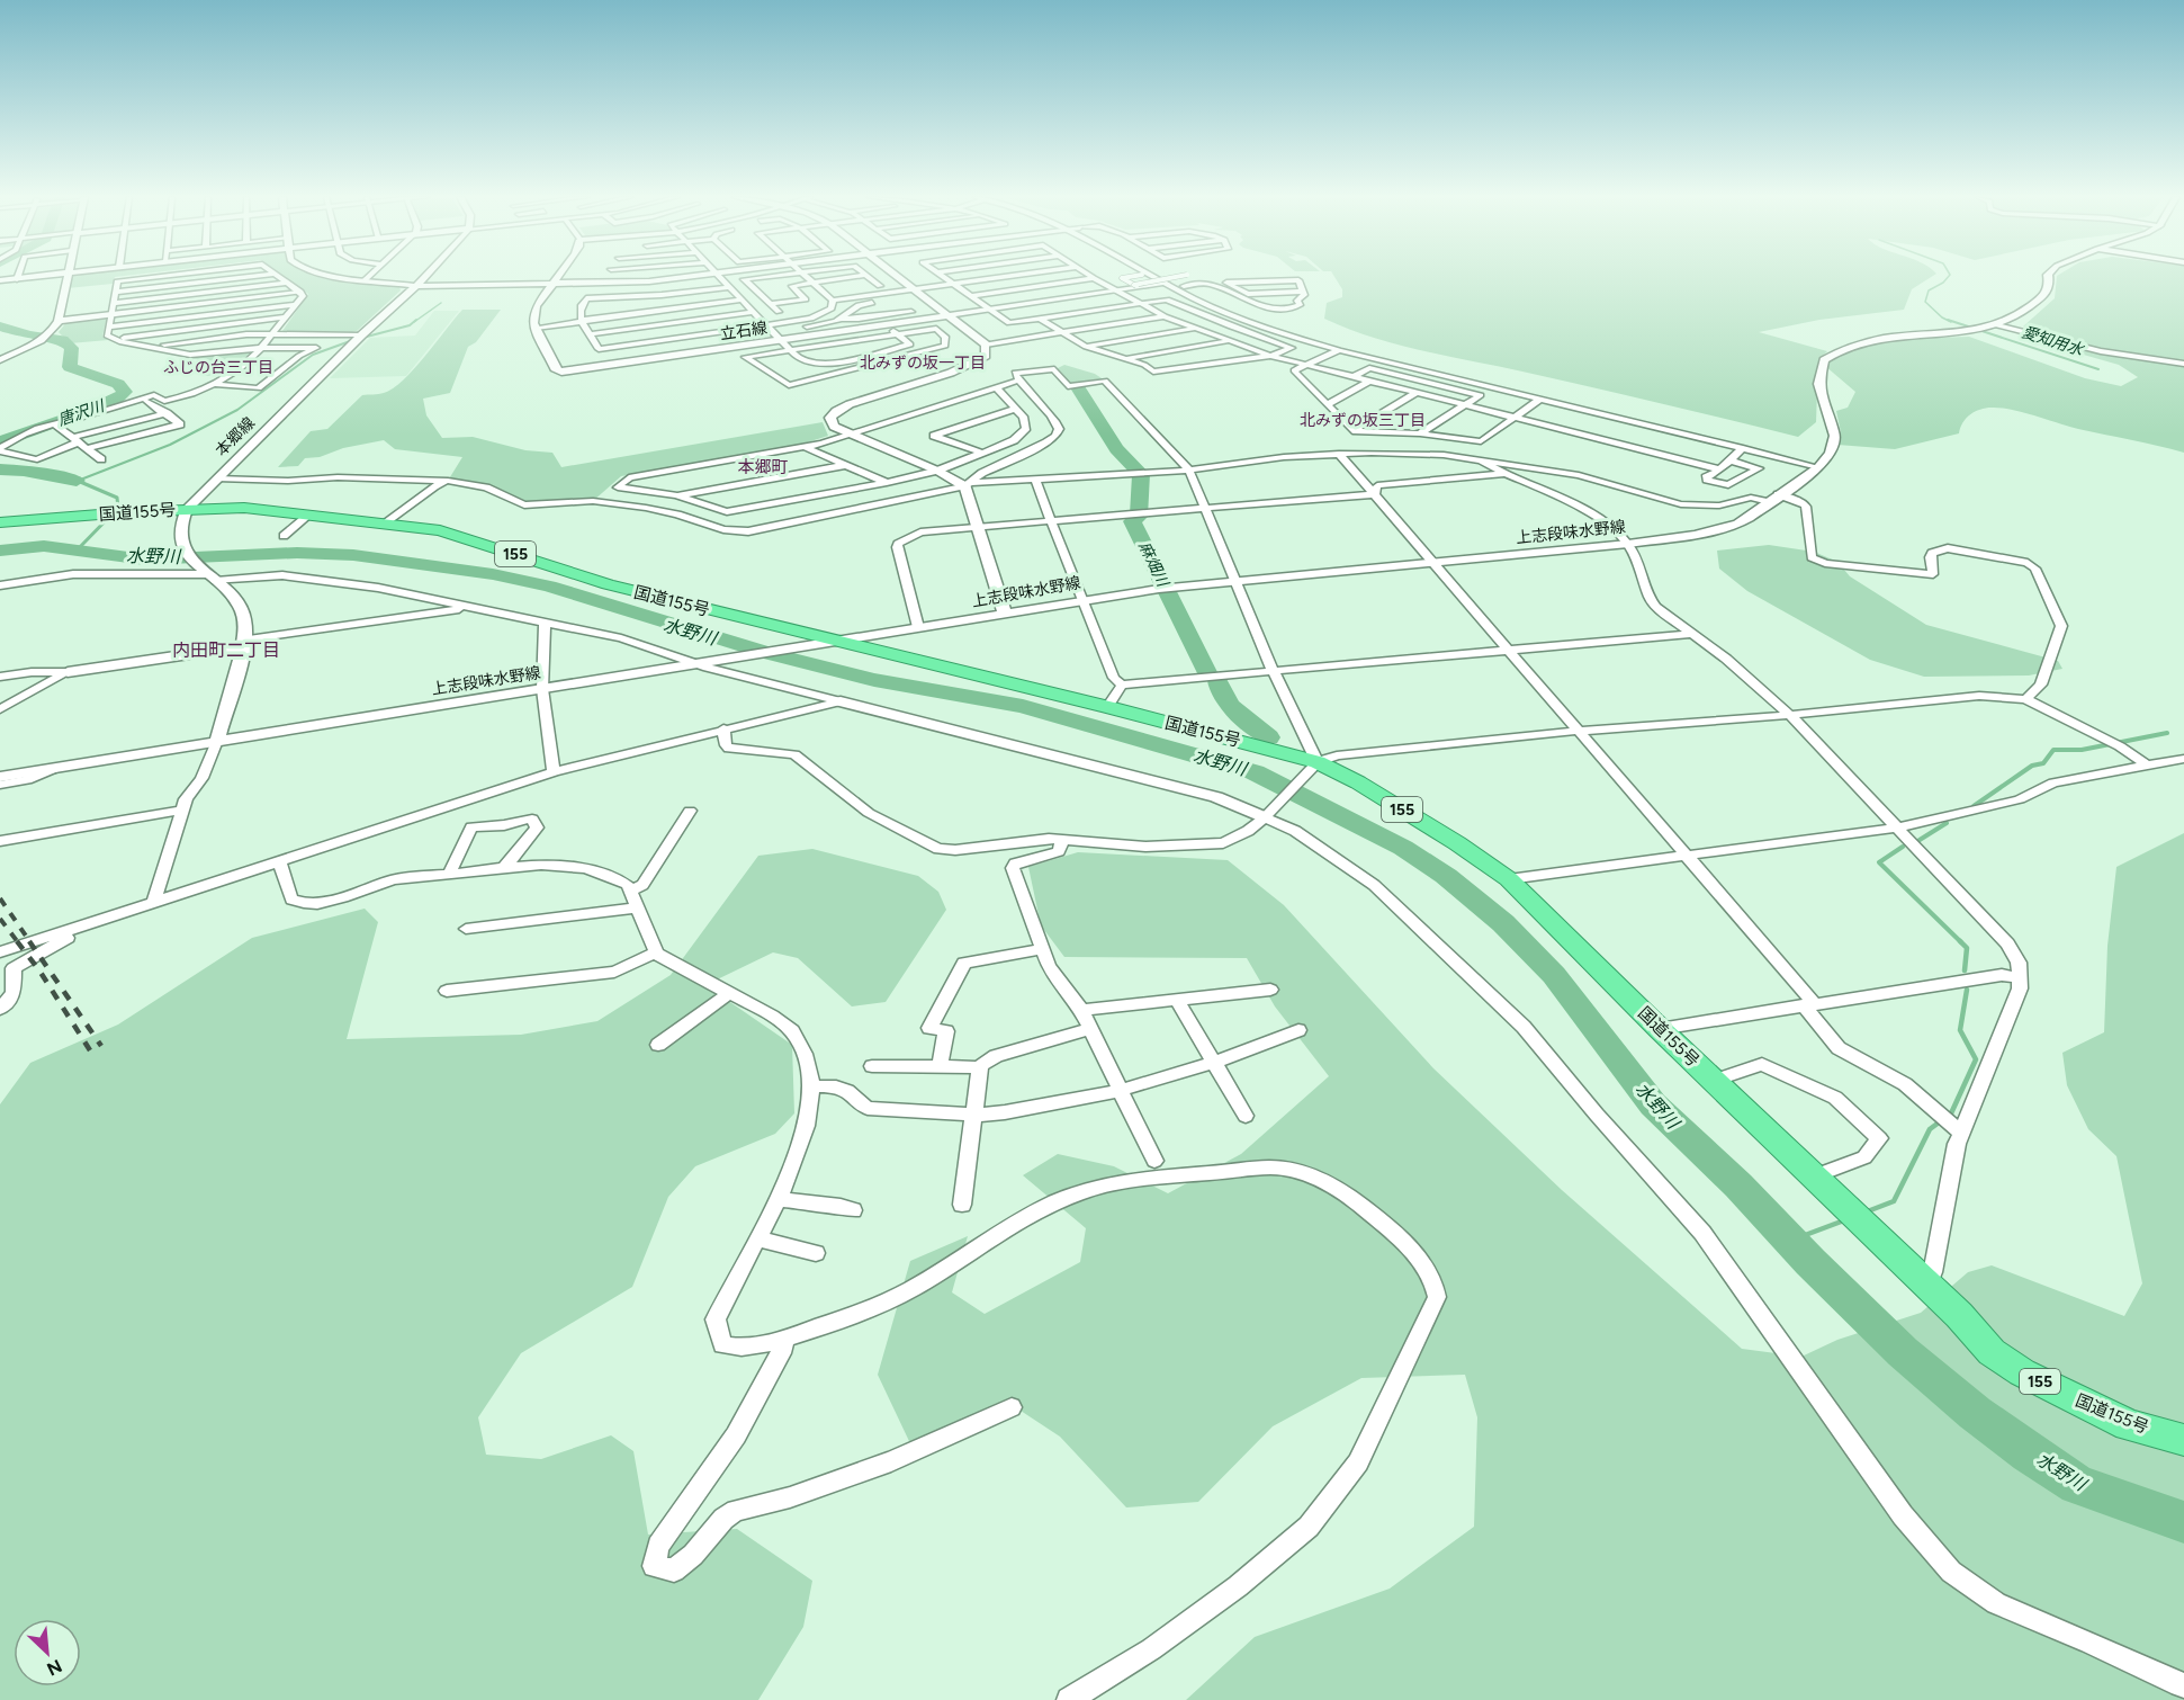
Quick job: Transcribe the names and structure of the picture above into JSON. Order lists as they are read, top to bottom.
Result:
{
  "streets": {
    "highway": ["国道155号", "155"],
    "street": ["立石線", "本郷線", "上志段味水野線"]
  },
  "crossings": [
    ["本郷線", "国道155号"],
    ["国道155号", "上志段味水野線"]
  ],
  "districts": [
    "北みずの坂一丁目",
    "ふじの台三丁目",
    "北みずの坂三丁目",
    "本郷町",
    "内田町二丁目"
  ],
  "water": [
    "愛知用水",
    "唐沢川",
    "水野川",
    "麻畑川"
  ],
  "north": "bottom right"
}
